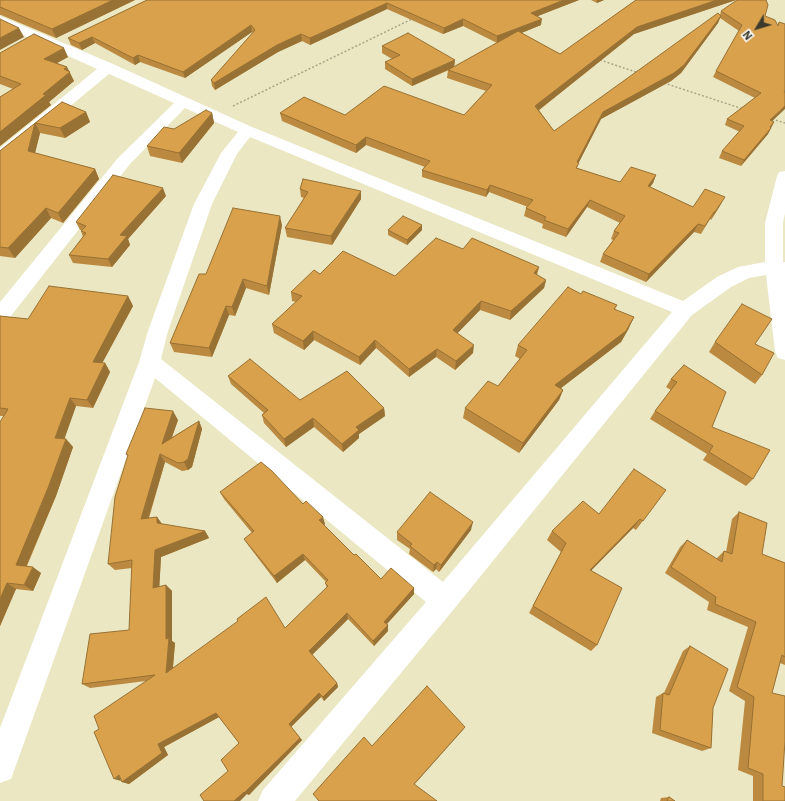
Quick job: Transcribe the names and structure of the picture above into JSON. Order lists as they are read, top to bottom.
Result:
{
  "north": "bottom left"
}
